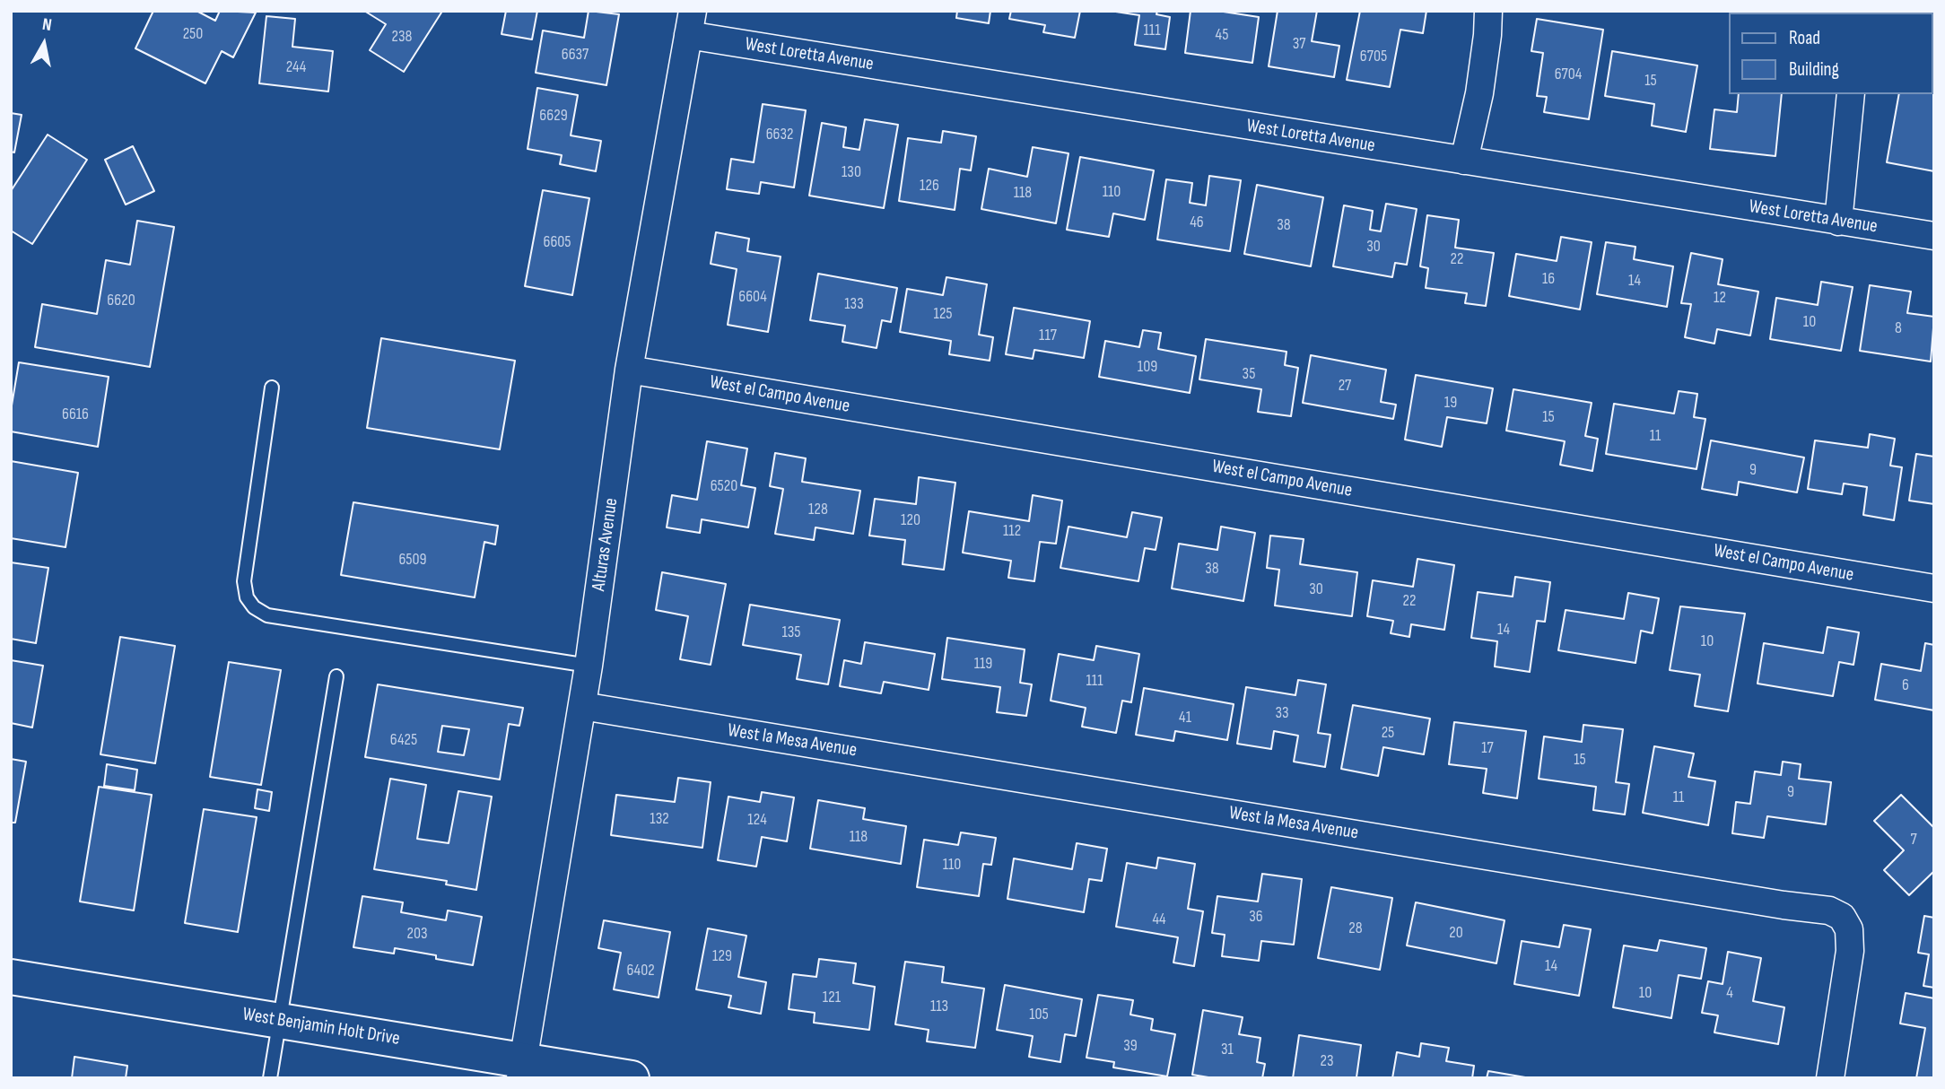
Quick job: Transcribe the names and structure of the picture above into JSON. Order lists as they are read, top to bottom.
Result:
{
  "streets": {
    "main road": ["West Benjamin Holt Drive"],
    "street": [
      "West Loretta Avenue",
      "West el Campo Avenue",
      "Alturas Avenue",
      "West la Mesa Avenue"
    ]
  },
  "crossings": [
    ["West Loretta Avenue", "Alturas Avenue"],
    ["West el Campo Avenue", "Alturas Avenue"],
    ["Alturas Avenue", "West la Mesa Avenue"],
    ["Alturas Avenue", "West Benjamin Holt Drive"]
  ],
  "house_numbers": [
    "111",
    "250",
    "45",
    "238",
    "37",
    "6637",
    "6705",
    "244",
    "6704",
    "15",
    "6629",
    "6632",
    "130",
    "126",
    "110",
    "118",
    "46",
    "38",
    "6605",
    "30",
    "22",
    "16",
    "14",
    "6604",
    "12",
    "6620",
    "133",
    "125",
    "10",
    "8",
    "117",
    "109",
    "35",
    "27",
    "19",
    "6616",
    "15",
    "11",
    "9",
    "6520",
    "128",
    "120",
    "112",
    "6509",
    "38",
    "30",
    "22",
    "14",
    "135",
    "10",
    "119",
    "111",
    "6",
    "33",
    "41",
    "25",
    "6425",
    "17",
    "15",
    "9",
    "11",
    "132",
    "124",
    "118",
    "7",
    "110",
    "36",
    "44",
    "28",
    "20",
    "203",
    "129",
    "14",
    "6402",
    "10",
    "4",
    "121",
    "113",
    "105",
    "39",
    "31",
    "23"
  ],
  "legend": ["Road", "Building"],
  "north": "top"
}
